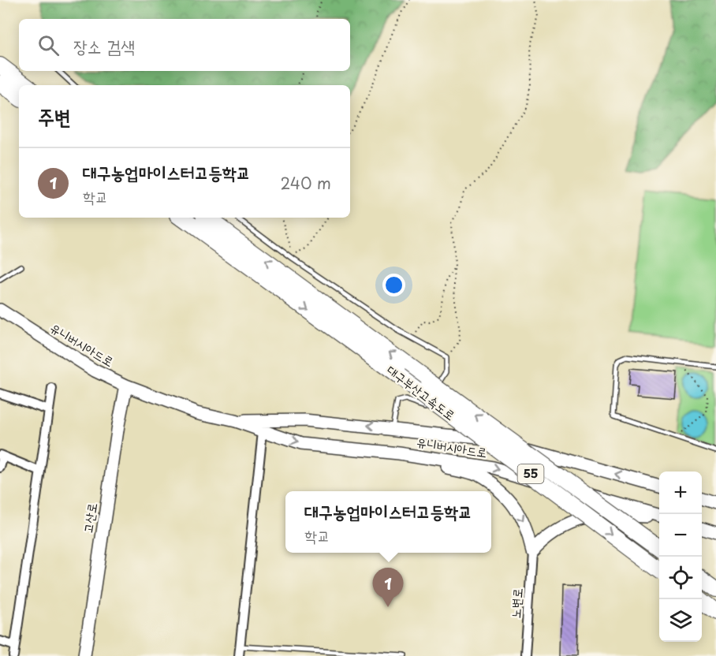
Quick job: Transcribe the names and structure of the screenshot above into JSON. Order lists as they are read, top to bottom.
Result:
{
  "streets": {
    "highway": ["대구부산고속도로", "55"],
    "main road": ["유니버시아드로", "고산로"],
    "street": ["노변로"]
  },
  "crossings": [
    ["유니버시아드로", "고산로"]
  ],
  "page": {
    "search": "장소 검색",
    "heading": "주변",
    "list": [
      {
        "mark": "1",
        "name": "대구농업마이스터고등학교",
        "note": "학교",
        "value": "240 m"
      }
    ],
    "map_buttons": ["+", "−"],
    "popup": ["대구농업마이스터고등학교", "학교"],
    "pins": "1"
  }
}
